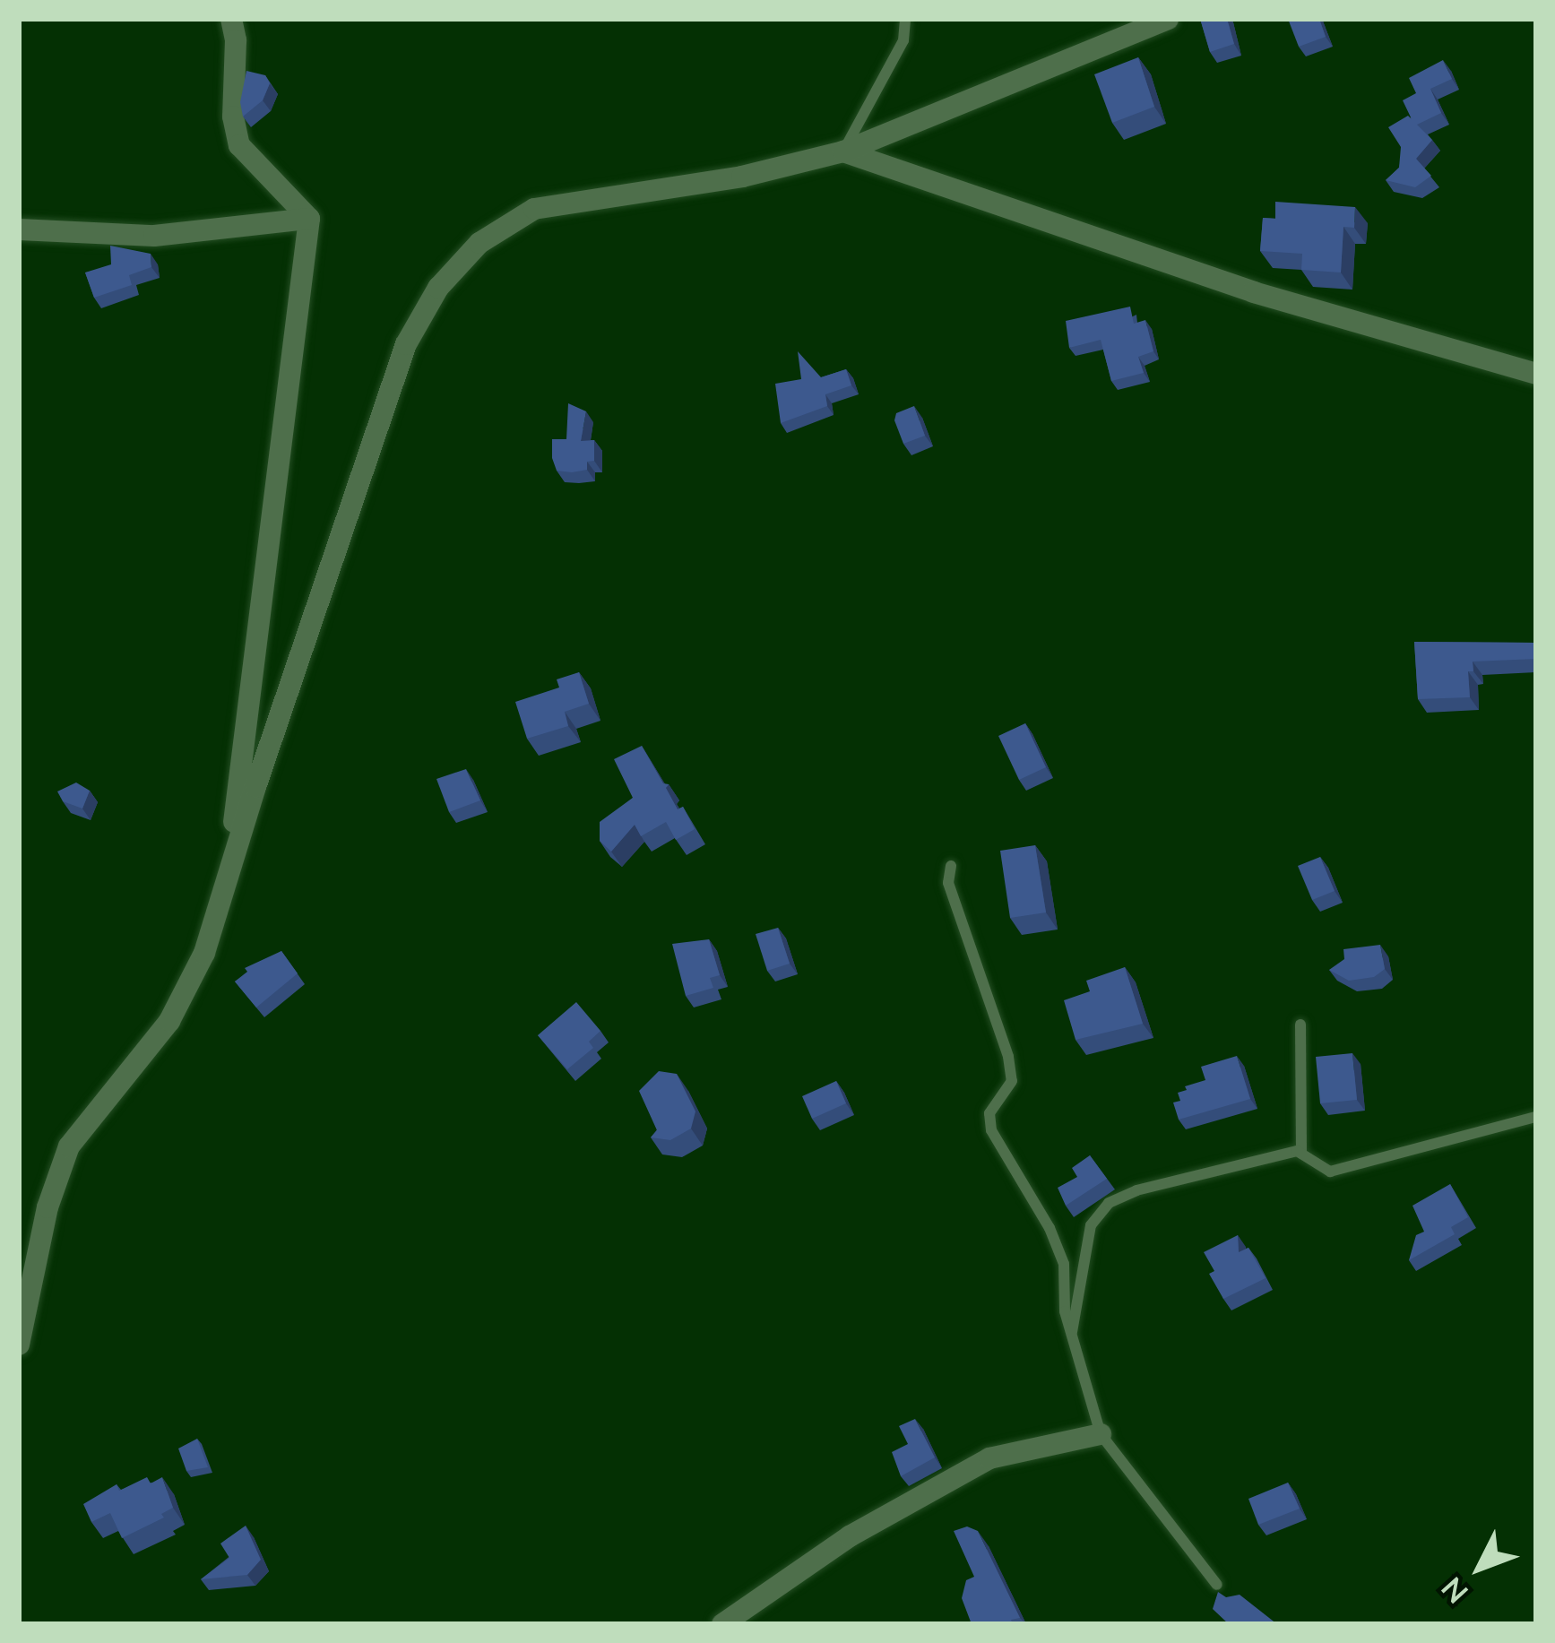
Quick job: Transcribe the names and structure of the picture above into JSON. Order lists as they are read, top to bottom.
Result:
{
  "north": "bottom left"
}
